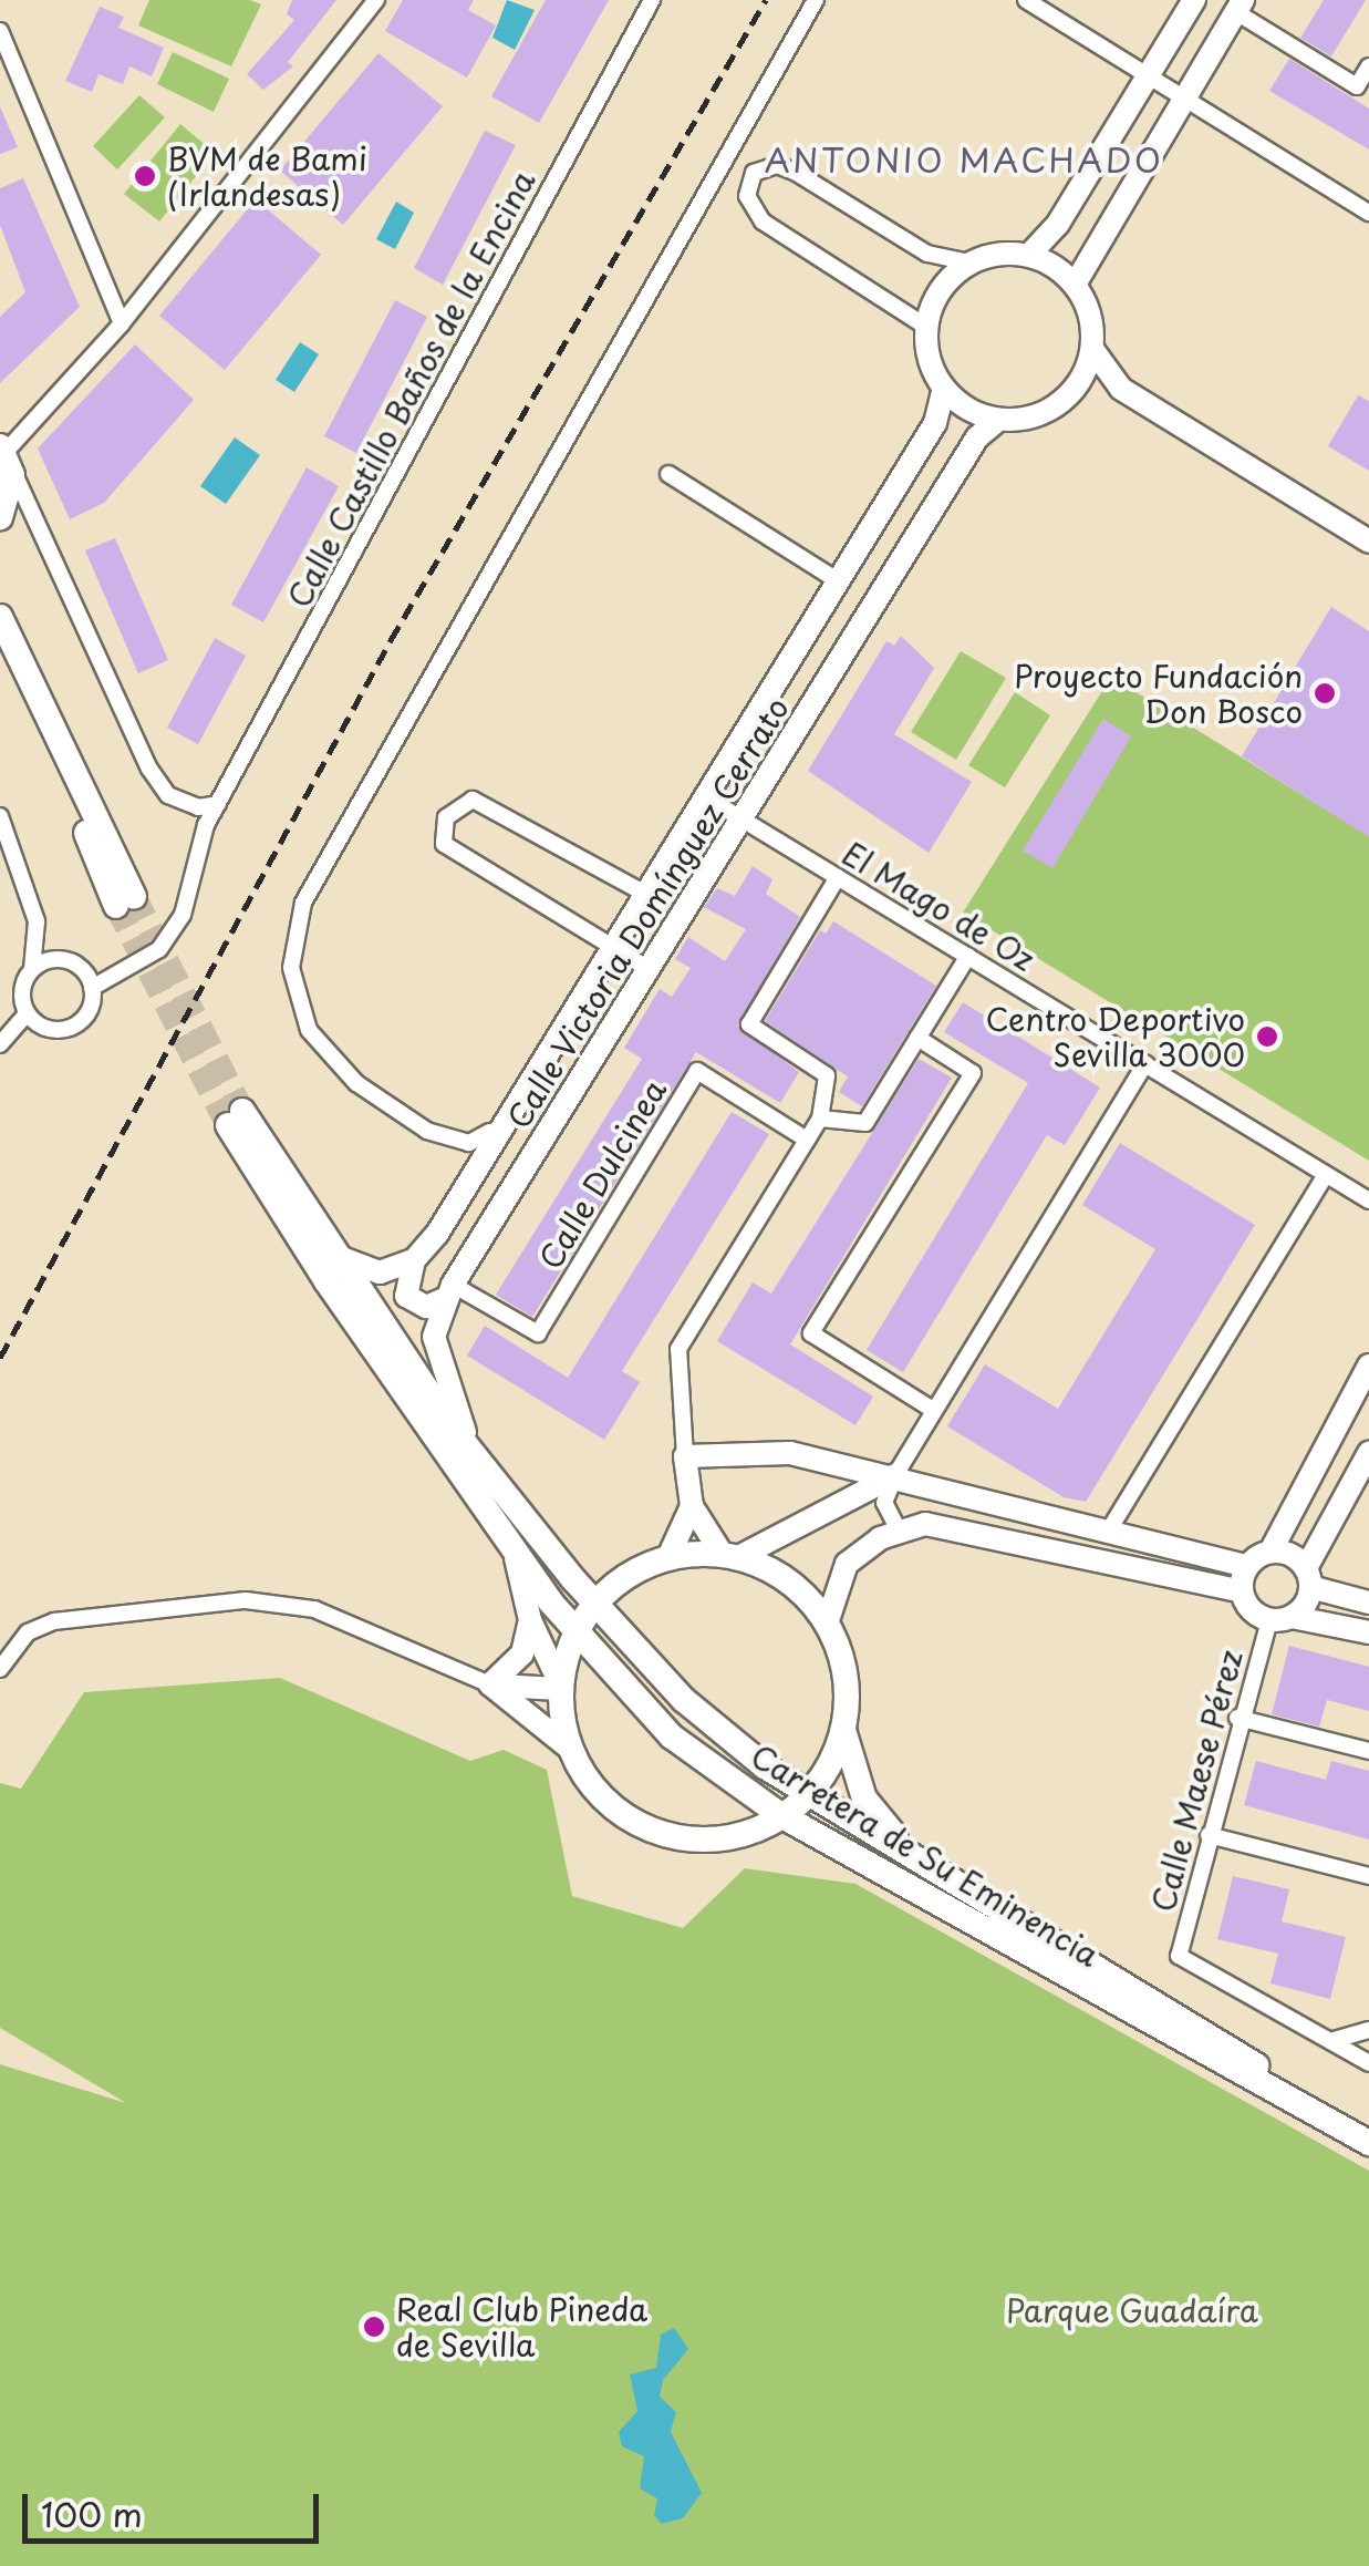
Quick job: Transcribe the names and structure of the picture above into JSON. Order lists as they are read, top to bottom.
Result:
{
  "streets": {
    "main road": ["Carretera de Su Eminencia"],
    "street": [
      "Calle Castillo Baños de la Encina",
      "El Mago de Oz",
      "Calle Victoria Domínguez Cerrato",
      "Calle Dulcinea",
      "Calle Maese Pérez"
    ]
  },
  "crossings": [
    ["El Mago de Oz", "Calle Victoria Domínguez Cerrato"],
    ["Calle Victoria Domínguez Cerrato", "Calle Dulcinea"],
    ["Calle Victoria Domínguez Cerrato", "Carretera de Su Eminencia"]
  ],
  "districts": ["ANTONIO MACHADO"],
  "parks": ["Parque Guadaíra"],
  "places": [
    "BVM de Bami (Irlandesas)",
    "Proyecto Fundación Don Bosco",
    "Centro Deportivo Sevilla 3000",
    "Real Club Pineda de Sevilla"
  ],
  "scale_bar": "100 m"
}
